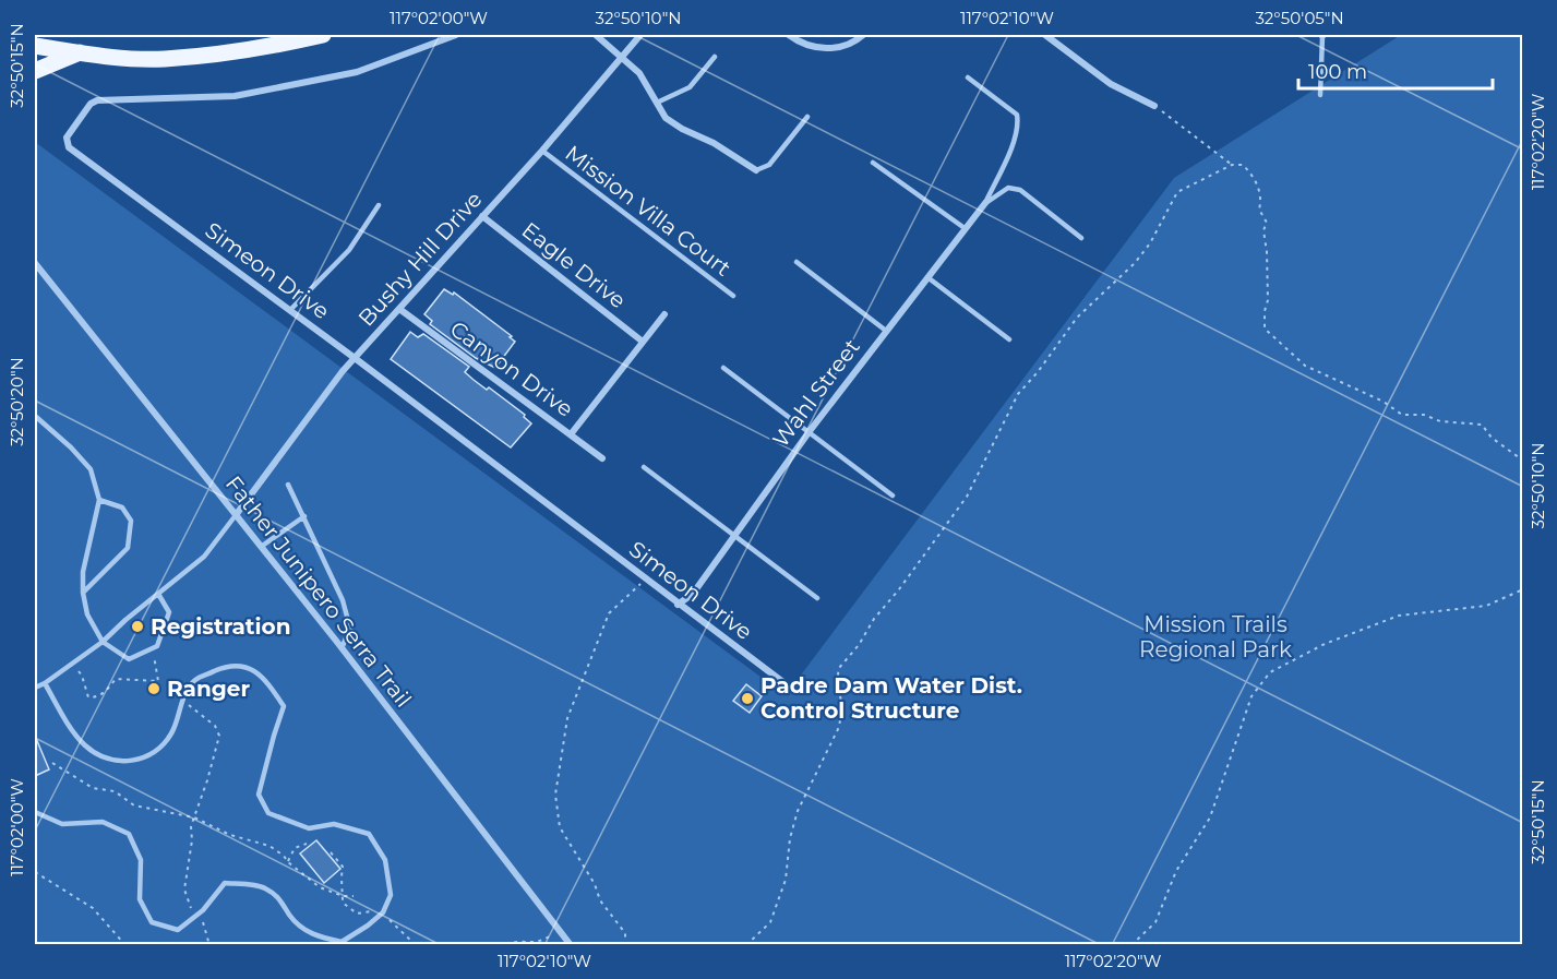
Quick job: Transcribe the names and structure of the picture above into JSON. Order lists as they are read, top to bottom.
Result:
{
  "streets": {
    "street": [
      "Bushy Hill Drive",
      "Eagle Drive",
      "Simeon Drive",
      "Canyon Drive",
      "Wahl Street",
      "Father Junipero Serra Trail"
    ],
    "lane": ["Mission Villa Court"]
  },
  "crossings": [
    ["Mission Villa Court", "Bushy Hill Drive"],
    ["Bushy Hill Drive", "Eagle Drive"],
    ["Bushy Hill Drive", "Simeon Drive"],
    ["Bushy Hill Drive", "Canyon Drive"],
    ["Bushy Hill Drive", "Father Junipero Serra Trail"],
    ["Simeon Drive", "Wahl Street"]
  ],
  "parks": ["Mission Trails Regional Park"],
  "places": ["Registration", "Ranger", "Padre Dam Water Dist. Control Structure"],
  "scale_bar": "100 m",
  "coordinates": [
    "117°02'00\"W",
    "32°50'10\"N",
    "117°02'10\"W",
    "32°50'05\"N",
    "32°50'15\"N",
    "117°02'20\"W",
    "32°50'20\"N"
  ]
}
